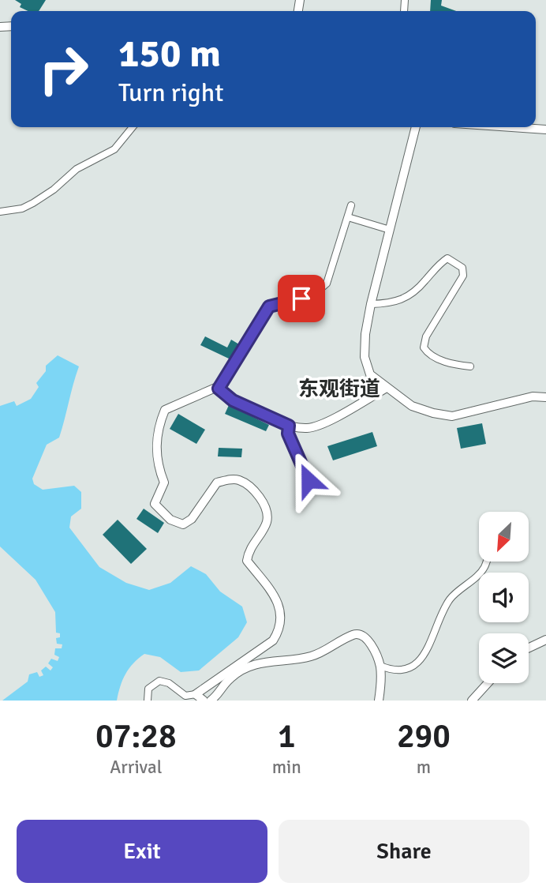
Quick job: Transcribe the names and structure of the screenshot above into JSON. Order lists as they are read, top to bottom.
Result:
{
  "districts": ["东观街道"],
  "north": "bottom left",
  "page": {
    "turn": ["150 m", "Turn right"],
    "eta": [
      "07:28",
      "Arrival",
      "1",
      "min",
      "290",
      "m"
    ],
    "buttons": ["Exit", "Share"]
  }
}
